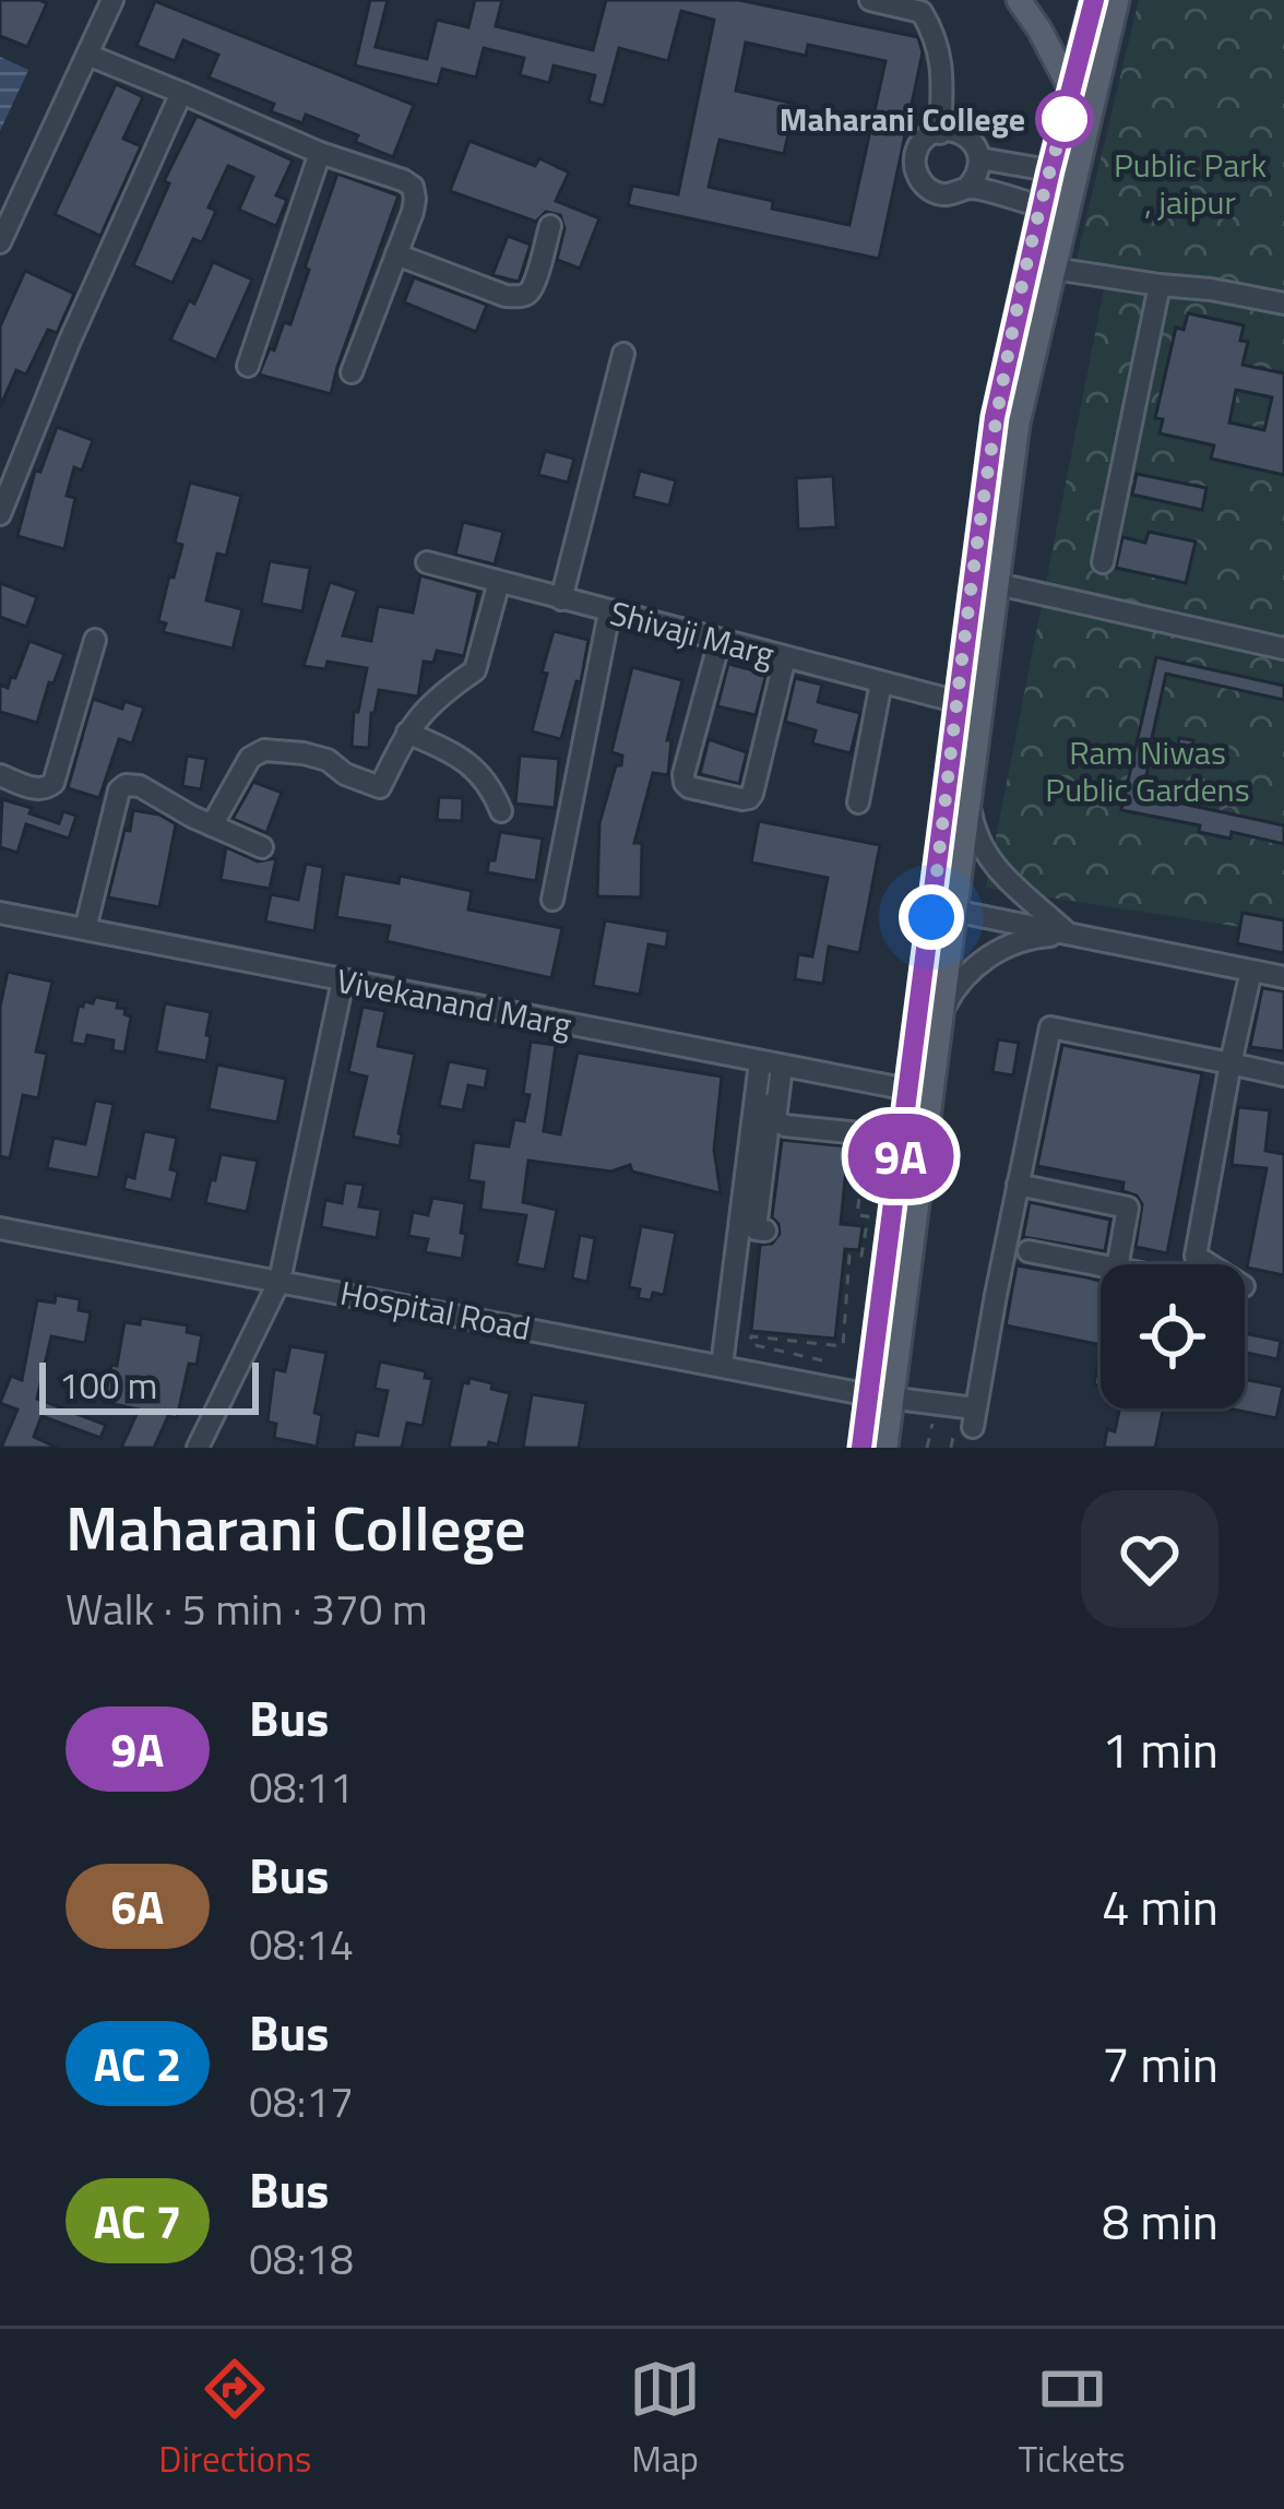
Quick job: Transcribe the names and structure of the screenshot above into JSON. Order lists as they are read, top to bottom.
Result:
{
  "streets": {
    "street": ["Shivaji Marg", "Vivekanand Marg", "Hospital Road"]
  },
  "parks": ["Public Park , jaipur", "Ram Niwas Public Gardens"],
  "places": ["Maharani College"],
  "lines": ["bus line 9A"],
  "scale_bar": "100 m",
  "page": {
    "on_map": "9A",
    "scale": "100 m",
    "heading": ["Maharani College", "Walk · 5 min · 370 m"],
    "list": [
      {
        "mark": "9A",
        "name": "Bus",
        "note": "08:11",
        "value": "1 min"
      },
      {
        "mark": "6A",
        "name": "Bus",
        "note": "08:14",
        "value": "4 min"
      },
      {
        "mark": "AC 2",
        "name": "Bus",
        "note": "08:17",
        "value": "7 min"
      },
      {
        "mark": "AC 7",
        "name": "Bus",
        "note": "08:18",
        "value": "8 min"
      }
    ],
    "tabs": ["Directions", "Map", "Tickets"]
  }
}
